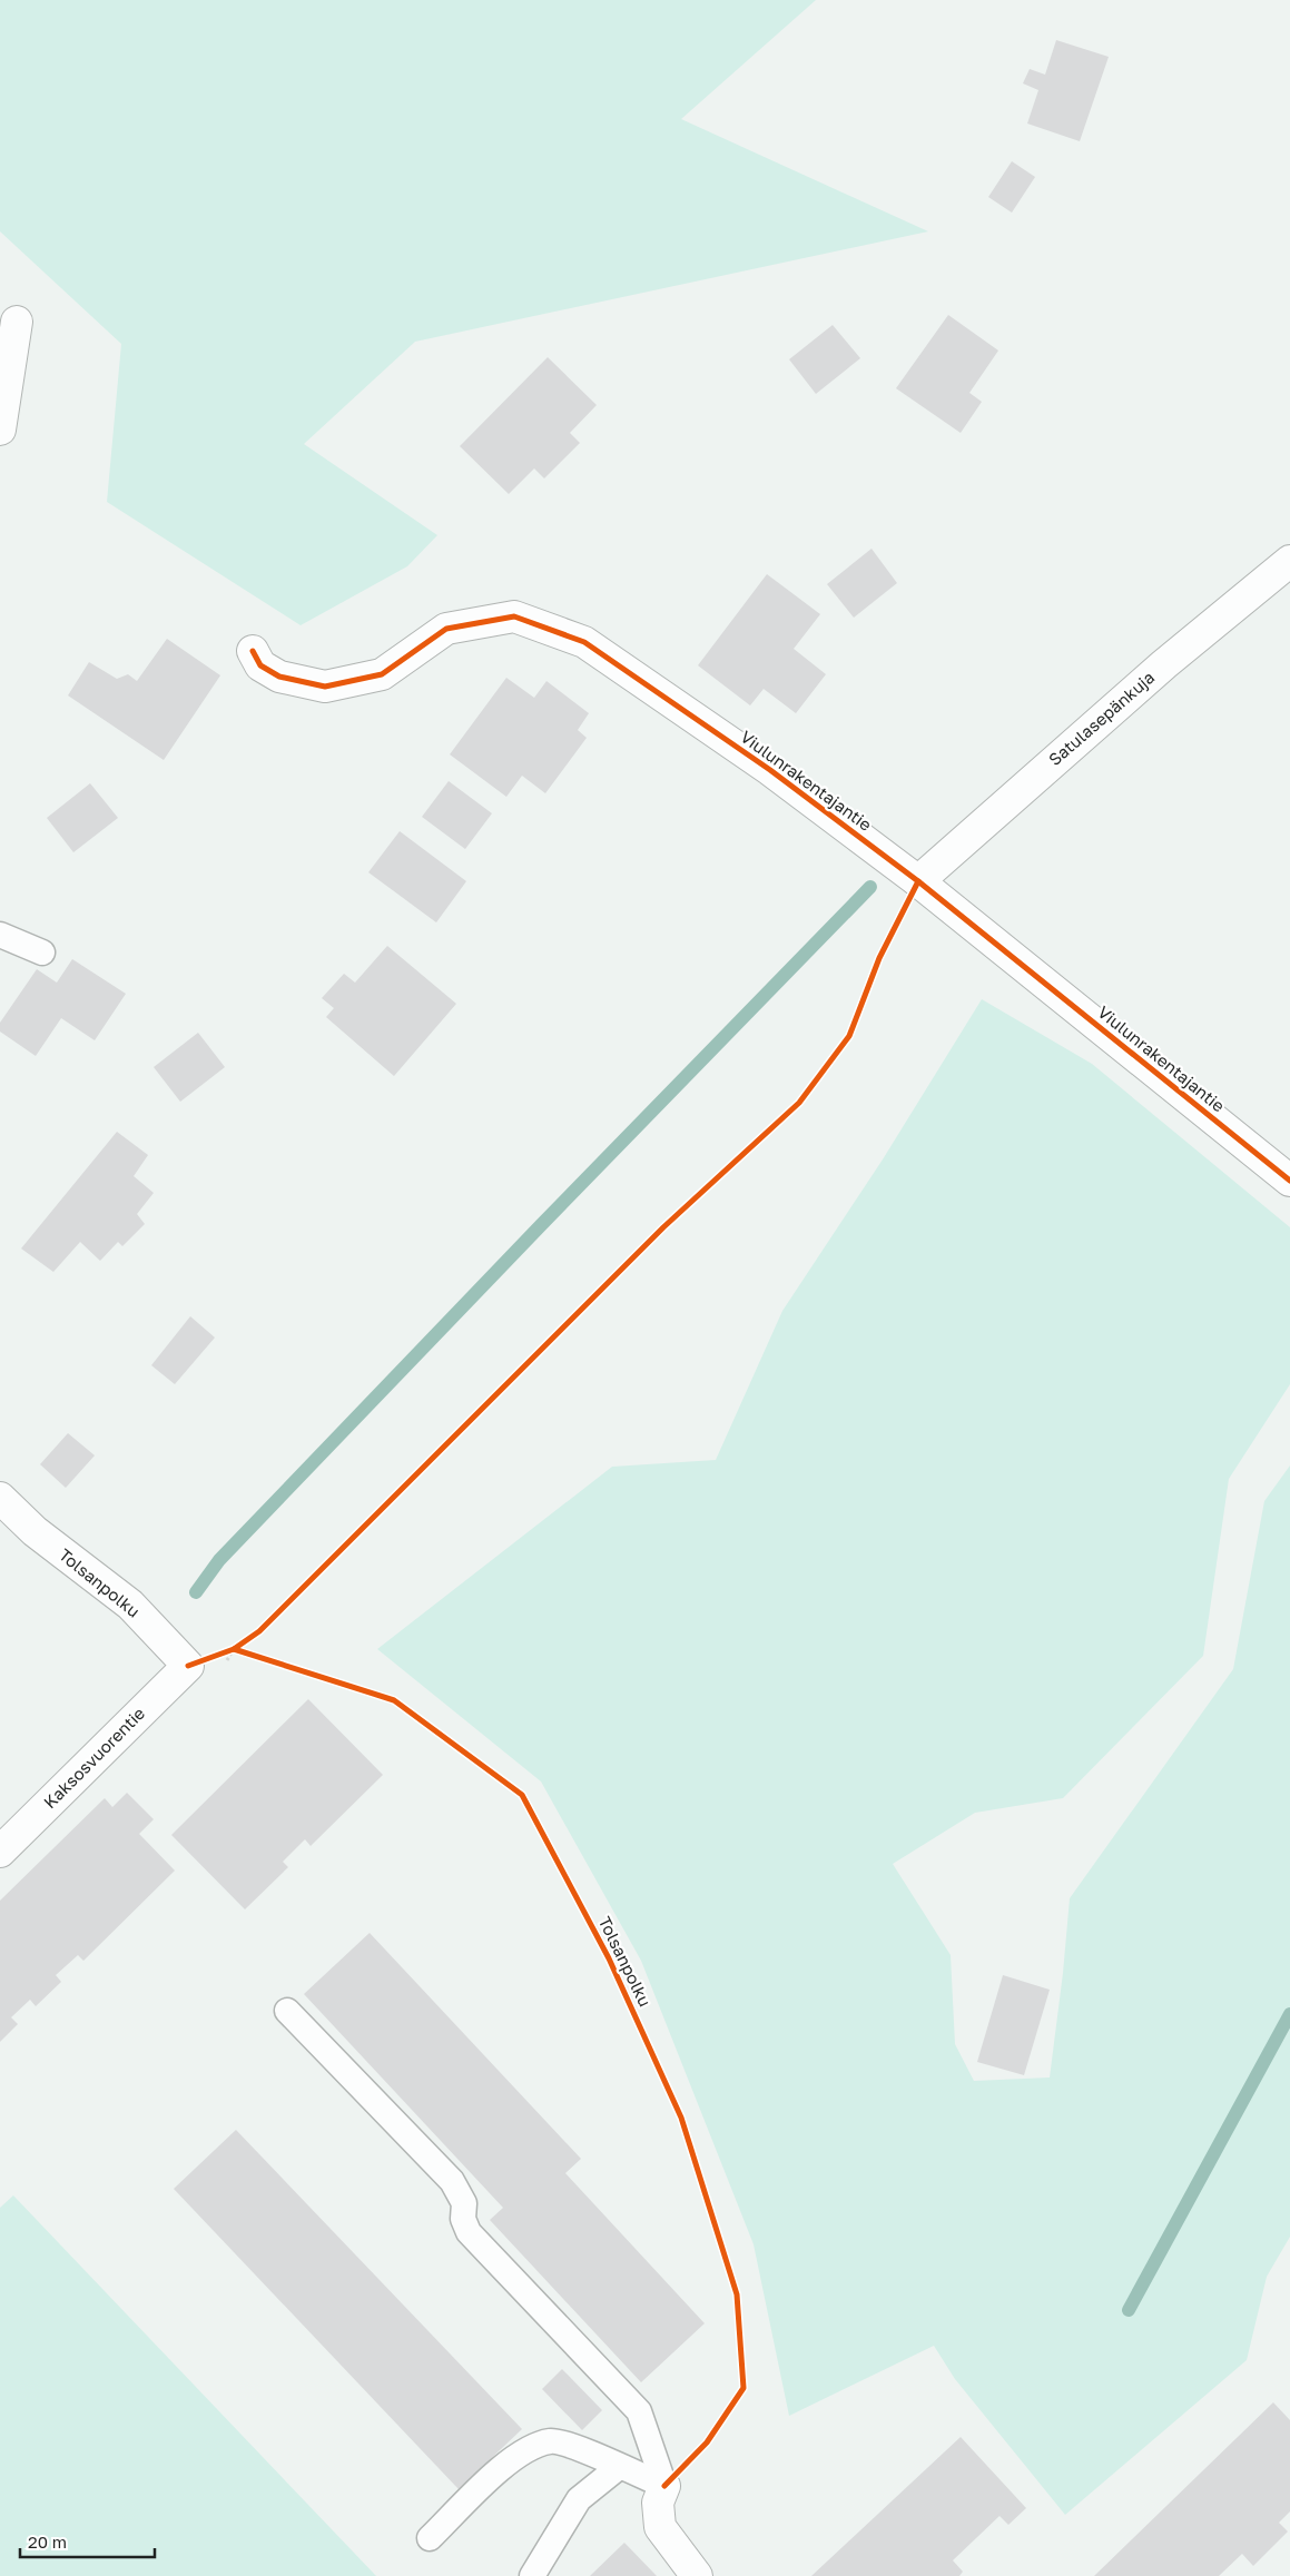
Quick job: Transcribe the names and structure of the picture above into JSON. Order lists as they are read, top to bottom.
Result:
{
  "streets": {
    "street": [
      "Satulasepänkuja",
      "Viulunrakentajantie",
      "Tolsanpolku",
      "Kaksosvuorentie"
    ]
  },
  "crossings": [
    ["Satulasepänkuja", "Viulunrakentajantie"],
    ["Tolsanpolku", "Kaksosvuorentie"]
  ],
  "scale_bar": "20 m"
}
